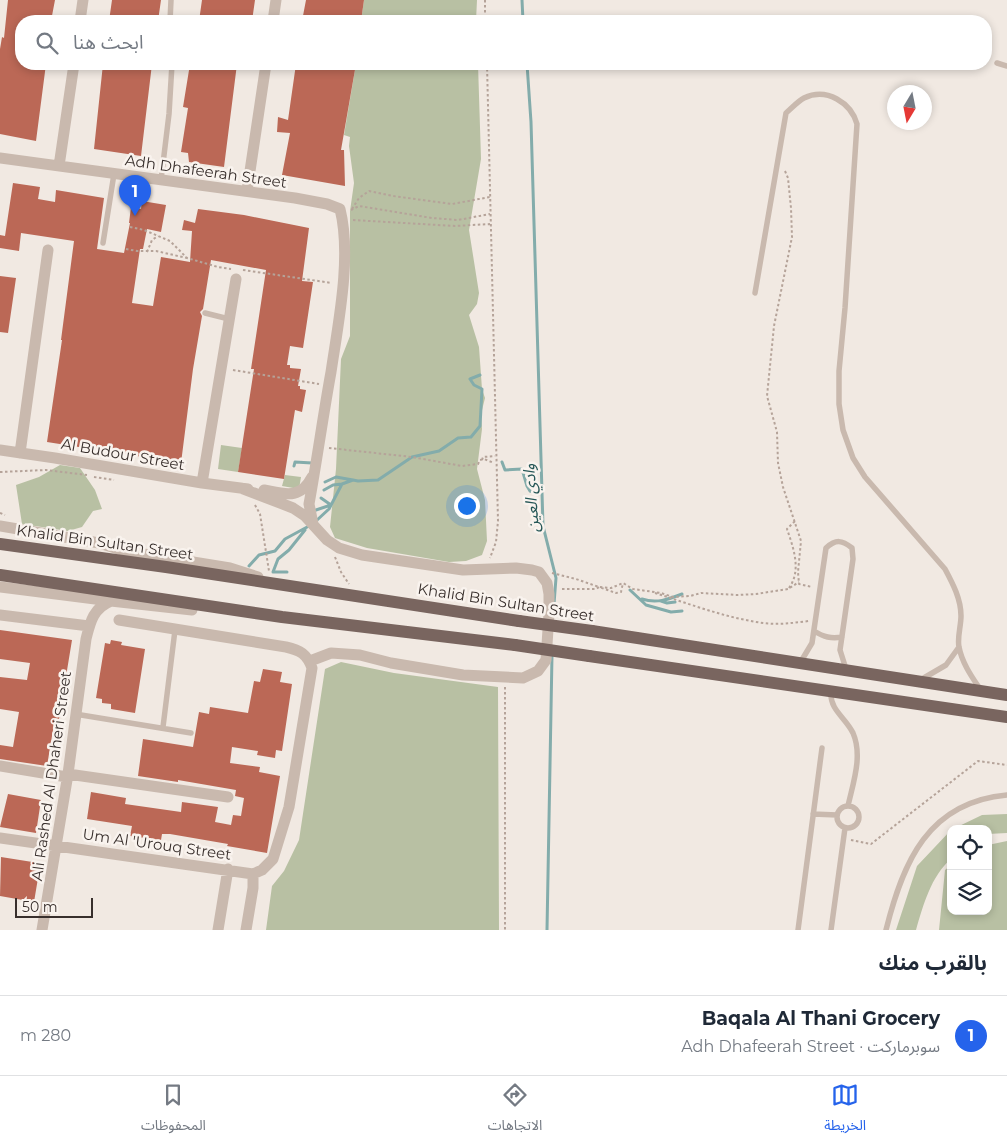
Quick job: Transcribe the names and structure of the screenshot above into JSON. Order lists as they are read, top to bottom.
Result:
{
  "streets": {
    "main road": ["Khalid Bin Sultan Street"],
    "street": [
      "Adh Dhafeerah Street",
      "Al Budour Street",
      "Ali Rashed Al Dhaheri Street",
      "Um Al 'Urouq Street"
    ]
  },
  "crossings": [
    ["Ali Rashed Al Dhaheri Street", "Um Al 'Urouq Street"]
  ],
  "water": ["وادي العين"],
  "scale_bar": "50 m",
  "north": "bottom",
  "page": {
    "search": "ابحث هنا",
    "pins": "1",
    "scale": "50 m",
    "heading": "بالقرب منك",
    "list": [
      {
        "mark": "1",
        "name": "Baqala Al Thani Grocery",
        "note": "سوبرماركت · Adh Dhafeerah Street",
        "value": "280 m"
      }
    ],
    "nav": ["الخريطة", "الاتجاهات", "المحفوظات"]
  }
}
